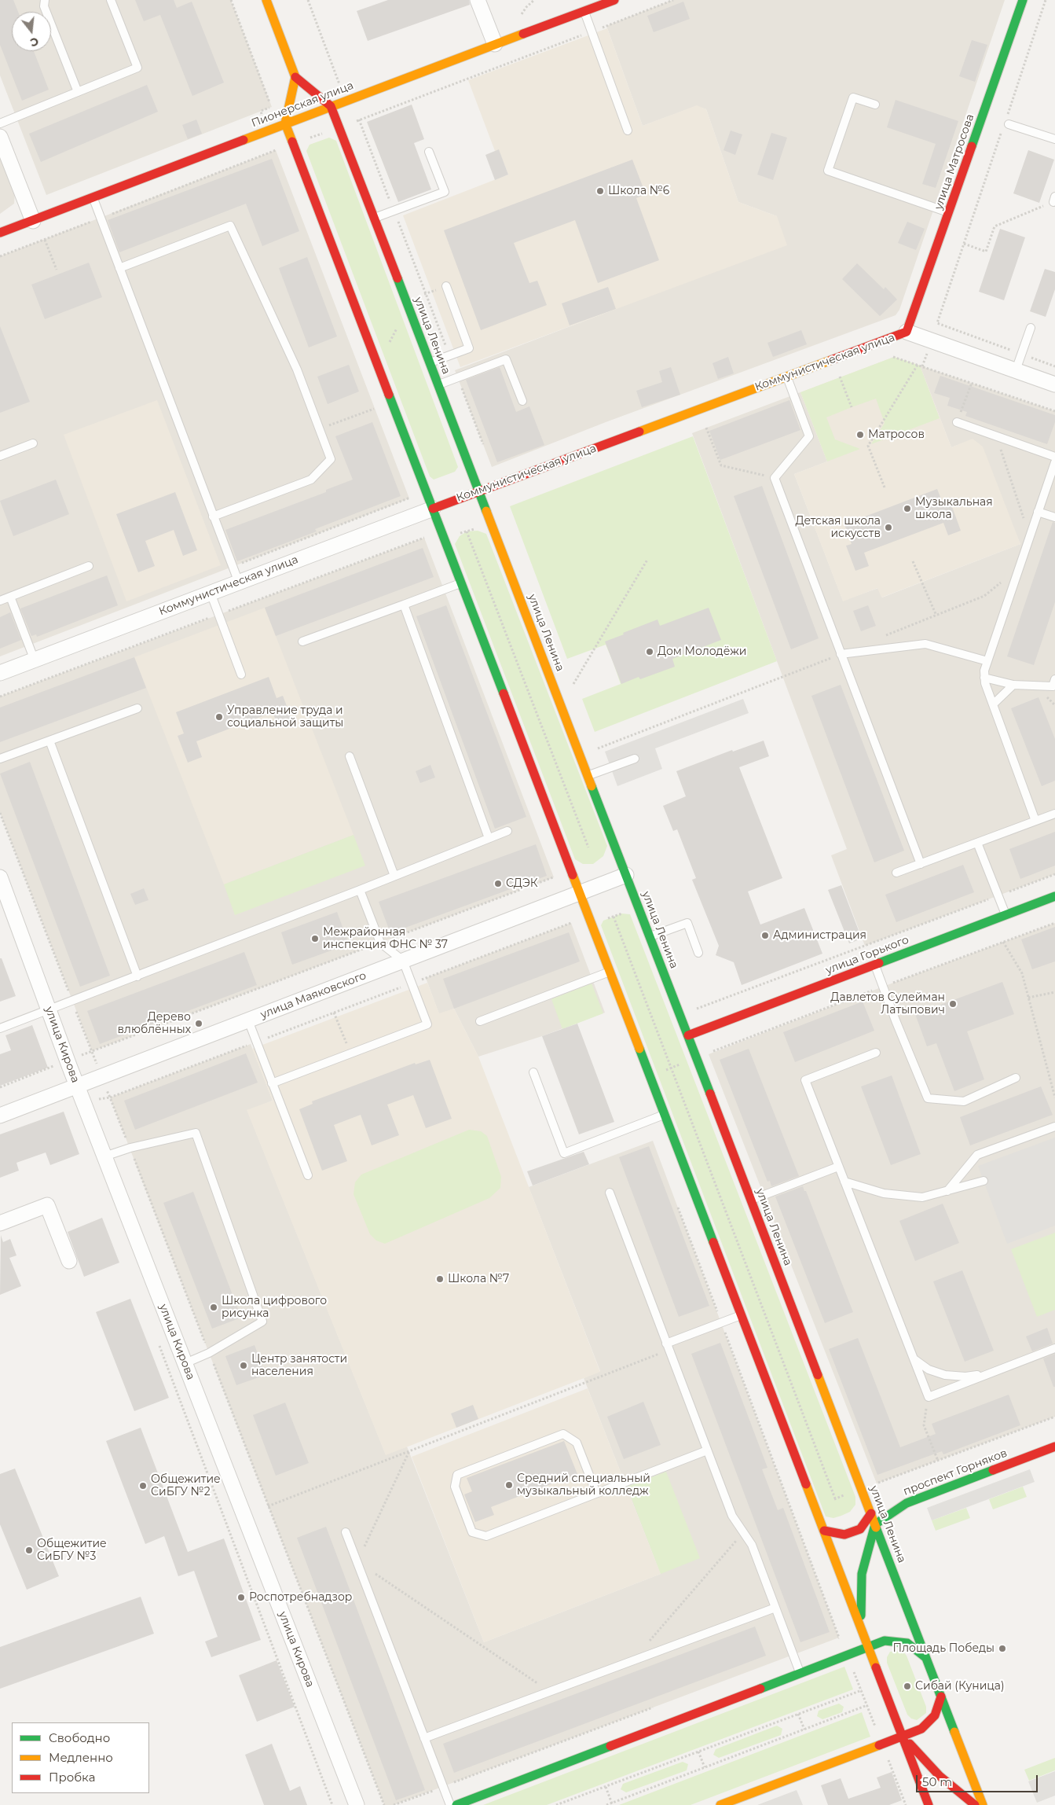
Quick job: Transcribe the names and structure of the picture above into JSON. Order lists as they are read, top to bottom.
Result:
{
  "streets": {
    "main road": [
      "Пионерская улица",
      "улица Матросова",
      "улица Ленина",
      "Коммунистическая улица",
      "улица Горького",
      "проспект Горняков"
    ],
    "street": ["улица Маяковского", "улица Кирова"]
  },
  "crossings": [
    ["Пионерская улица", "улица Ленина"],
    ["улица Матросова", "Коммунистическая улица"],
    ["улица Ленина", "Коммунистическая улица"],
    ["улица Ленина", "улица Горького"],
    ["улица Ленина", "улица Маяковского"],
    ["улица Ленина", "проспект Горняков"],
    ["улица Маяковского", "улица Кирова"]
  ],
  "places": [
    "Школа №6",
    "Матросов",
    "Музыкальная школа",
    "Детская школа искусств",
    "Дом Молодёжи",
    "Управление труда и социальной защиты",
    "СДЭК",
    "Администрация",
    "Межрайонная инспекция ФНС № 37",
    "Давлетов Сулейман Латыпович",
    "Дерево влюблённых",
    "Школа №7",
    "Школа цифрового рисунка",
    "Центр занятости населения",
    "Средний специальный музыкальный колледж",
    "Общежитие СиБГУ №2",
    "Общежитие СиБГУ №3",
    "Роспотребнадзор",
    "Площадь Победы",
    "Сибай (Куница)"
  ],
  "legend": ["Свободно", "Медленно", "Пробка"],
  "scale_bar": "50 m",
  "north": "bottom"
}
